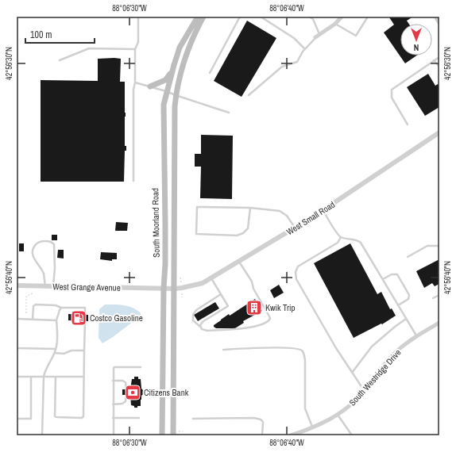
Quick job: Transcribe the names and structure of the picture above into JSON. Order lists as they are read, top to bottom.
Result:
{
  "streets": {
    "main road": ["South Moorland Road"],
    "street": ["West Small Road", "West Grange Avenue", "South Westridge Drive"]
  },
  "crossings": [
    ["West Small Road", "South Moorland Road"],
    ["West Small Road", "West Grange Avenue"],
    ["South Moorland Road", "West Grange Avenue"]
  ],
  "places": {
    "building": ["Kwik Trip"],
    "fuel station": ["Costco Gasoline"],
    "bank": ["Citizens Bank"]
  },
  "scale_bar": "100 m",
  "north": "bottom",
  "coordinates": [
    "88°06'30\"W",
    "88°06'40\"W",
    "42°56'30\"N",
    "42°56'40\"N"
  ]
}
